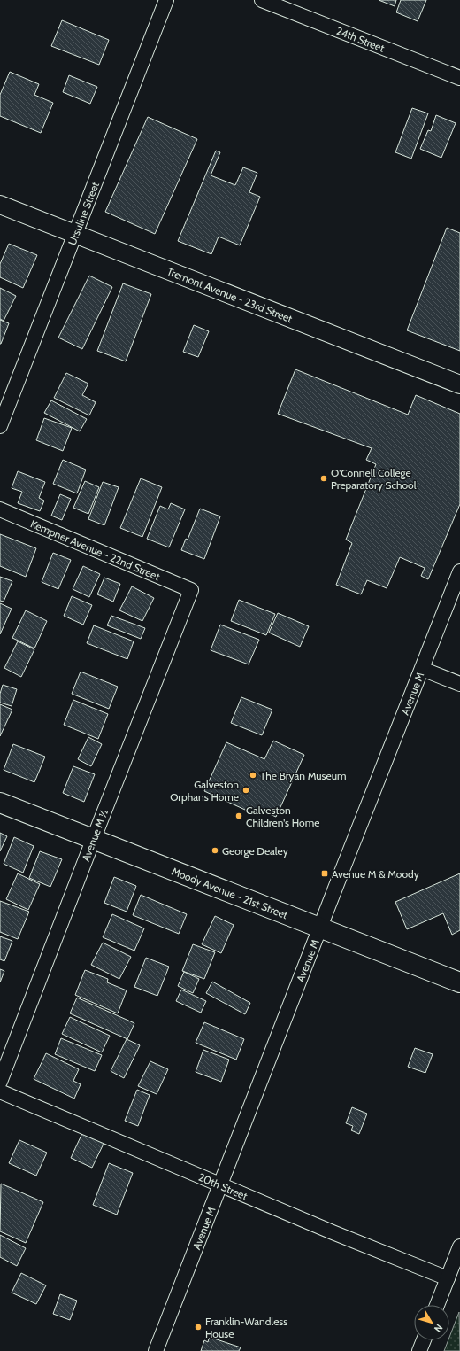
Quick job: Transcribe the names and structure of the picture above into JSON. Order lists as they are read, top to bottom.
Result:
{
  "streets": {
    "main road": ["Moody Avenue - 21st Street"],
    "street": [
      "24th Street",
      "Ursuline Street",
      "Tremont Avenue - 23rd Street",
      "Kempner Avenue - 22nd Street",
      "Avenue M",
      "Avenue M ½",
      "20th Street"
    ]
  },
  "crossings": [
    ["Ursuline Street", "Tremont Avenue - 23rd Street"],
    ["Kempner Avenue - 22nd Street", "Avenue M ½"],
    ["Avenue M", "Moody Avenue - 21st Street"],
    ["Avenue M", "20th Street"],
    ["Avenue M ½", "Moody Avenue - 21st Street"]
  ],
  "places": {
    "other": [
      "O'Connell College Preparatory School",
      "The Bryan Museum",
      "Galveston Orphans Home",
      "Galveston Children's Home",
      "George Dealey",
      "Franklin-Wandless House"
    ],
    "transit": ["Avenue M & Moody"]
  },
  "north": "bottom right"
}
